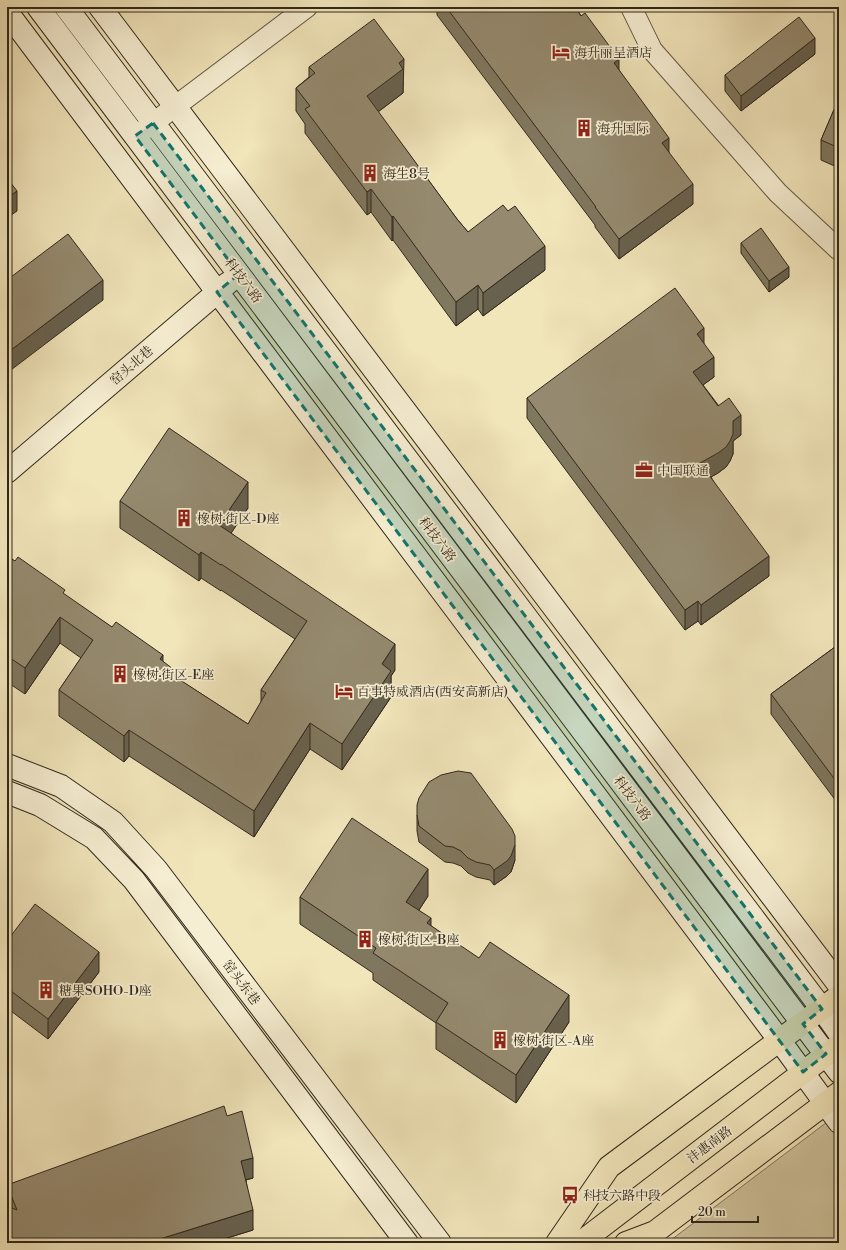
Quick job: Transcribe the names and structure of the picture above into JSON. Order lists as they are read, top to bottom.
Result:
{
  "streets": {
    "main road": [
      "科技六路",
      "窑头北巷",
      "窑头东巷",
      "沣惠南路"
    ]
  },
  "crossings": [
    ["科技六路", "窑头北巷"],
    ["科技六路", "沣惠南路"]
  ],
  "places": {
    "hotel": ["海升丽呈酒店", "百事特威酒店(西安高新店)"],
    "building": [
      "海升国际",
      "海生8号",
      "橡树·街区-D座",
      "橡树·街区-E座",
      "橡树·街区-B座",
      "糖果SOHO-D座",
      "橡树·街区-A座"
    ],
    "office": ["中国联通"],
    "bus stop": ["科技六路中段"]
  },
  "scale_bar": "20 m"
}
